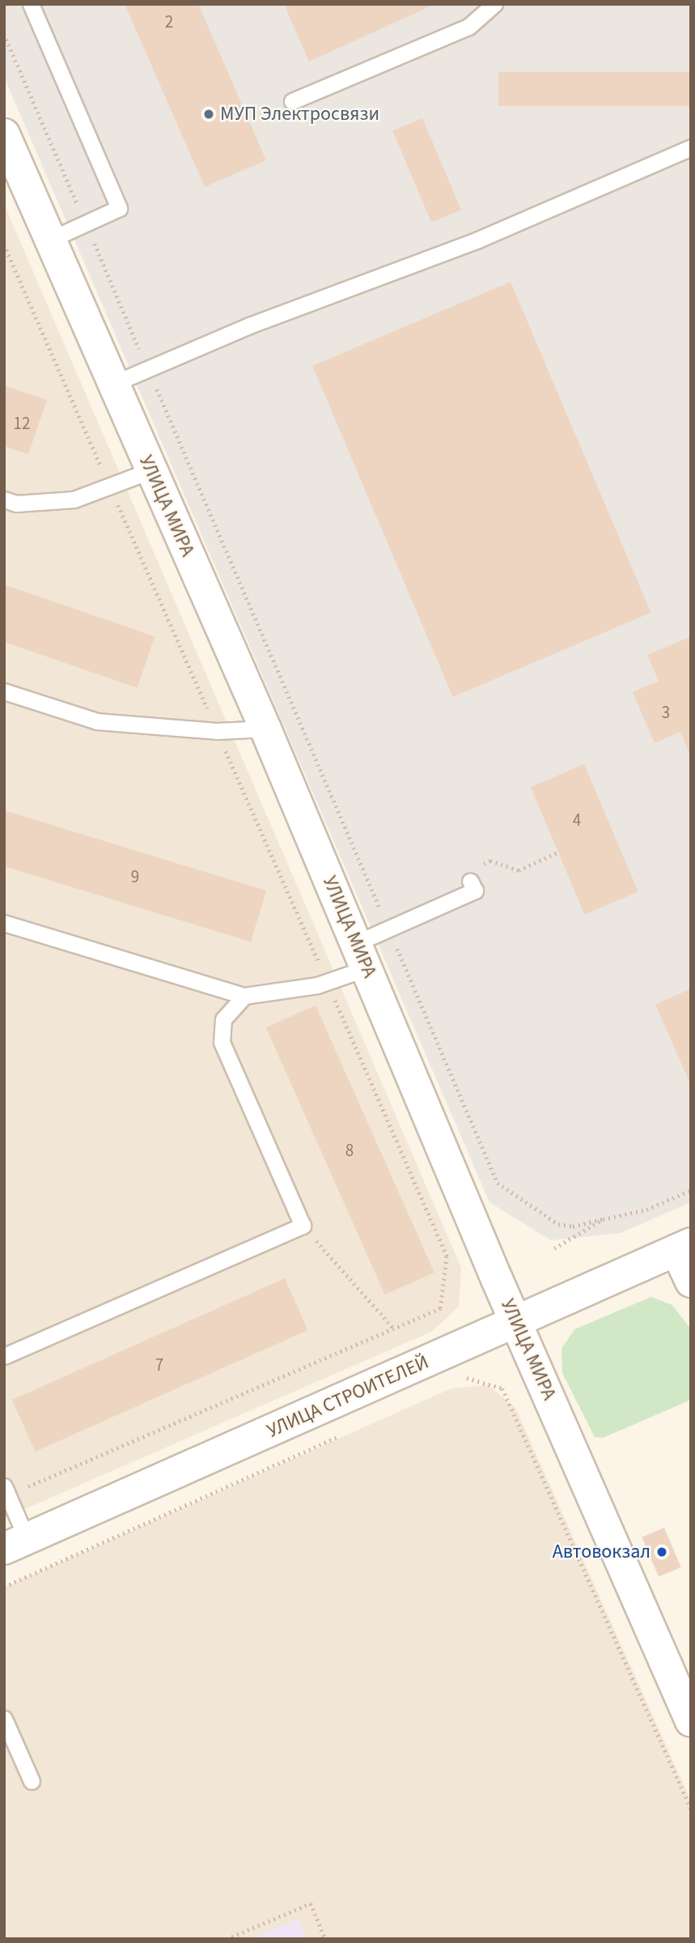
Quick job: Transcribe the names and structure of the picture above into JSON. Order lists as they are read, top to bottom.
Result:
{
  "streets": {
    "main road": ["УЛИЦА МИРА", "УЛИЦА СТРОИТЕЛЕЙ"]
  },
  "crossings": [
    ["УЛИЦА МИРА", "УЛИЦА СТРОИТЕЛЕЙ"]
  ],
  "places": ["МУП Электросвязи", "Автовокзал"],
  "house_numbers": [
    "2",
    "12",
    "3",
    "4",
    "9",
    "8",
    "7"
  ]
}
